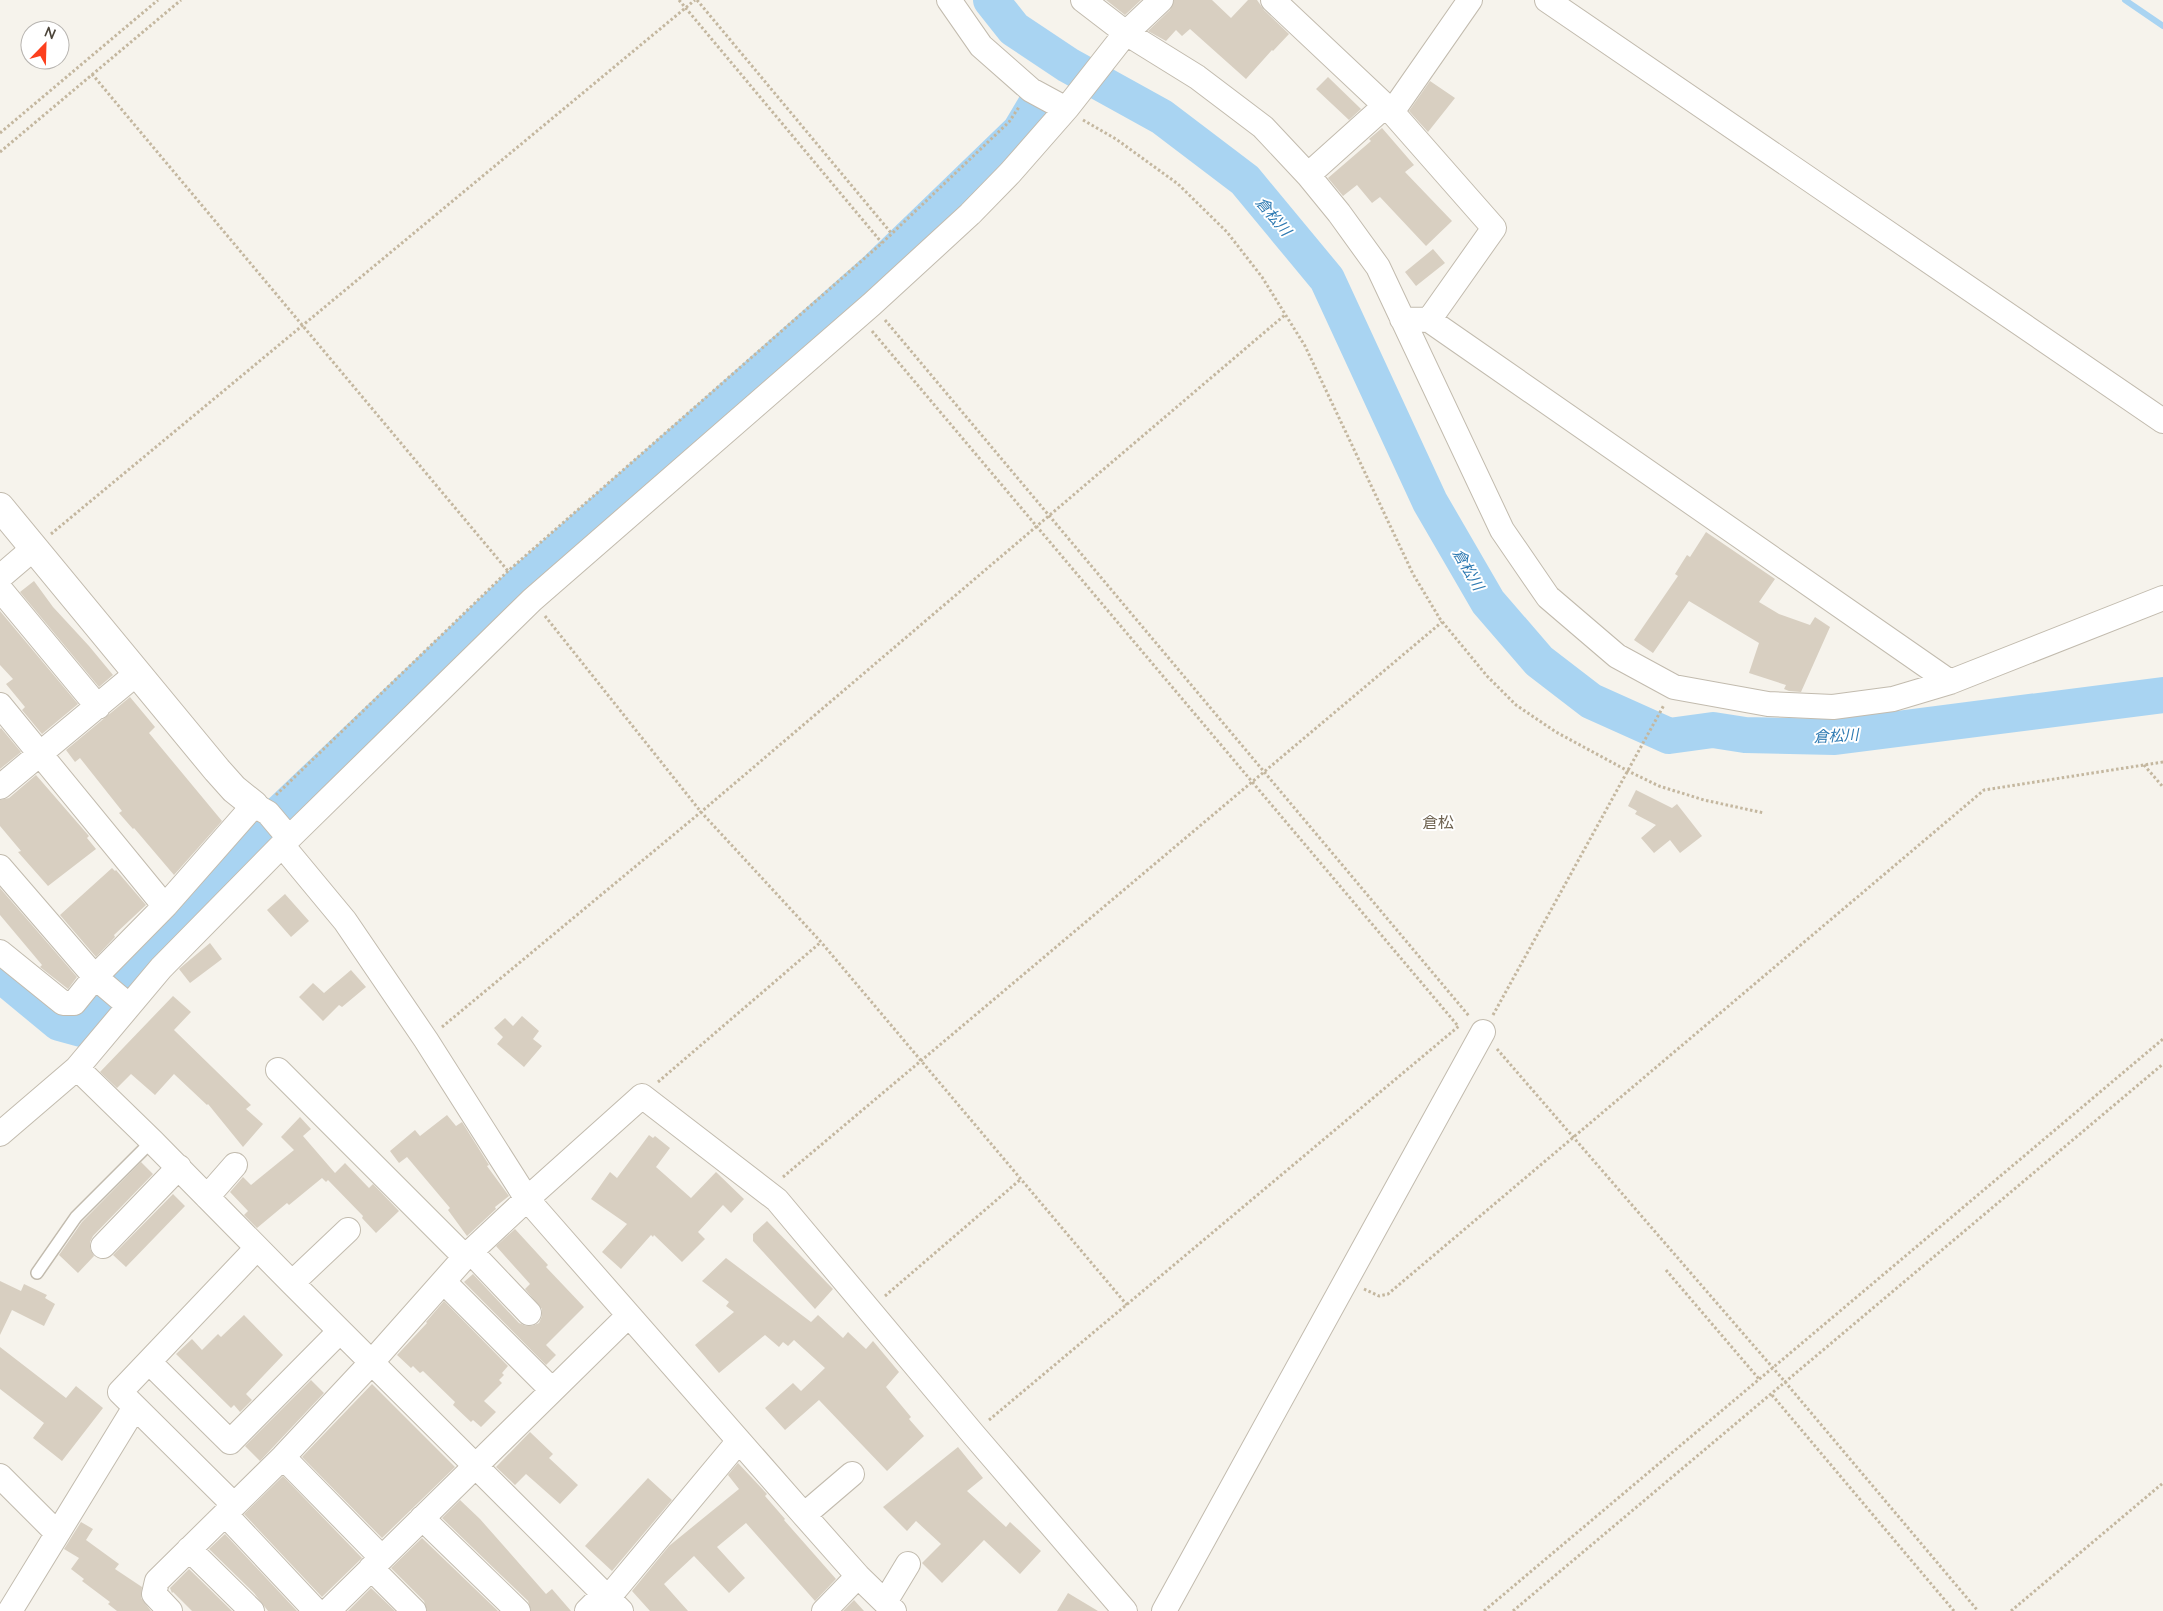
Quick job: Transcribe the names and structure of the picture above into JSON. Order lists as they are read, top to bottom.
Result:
{
  "districts": ["倉松"],
  "water": ["倉松川"],
  "north": "top right"
}
